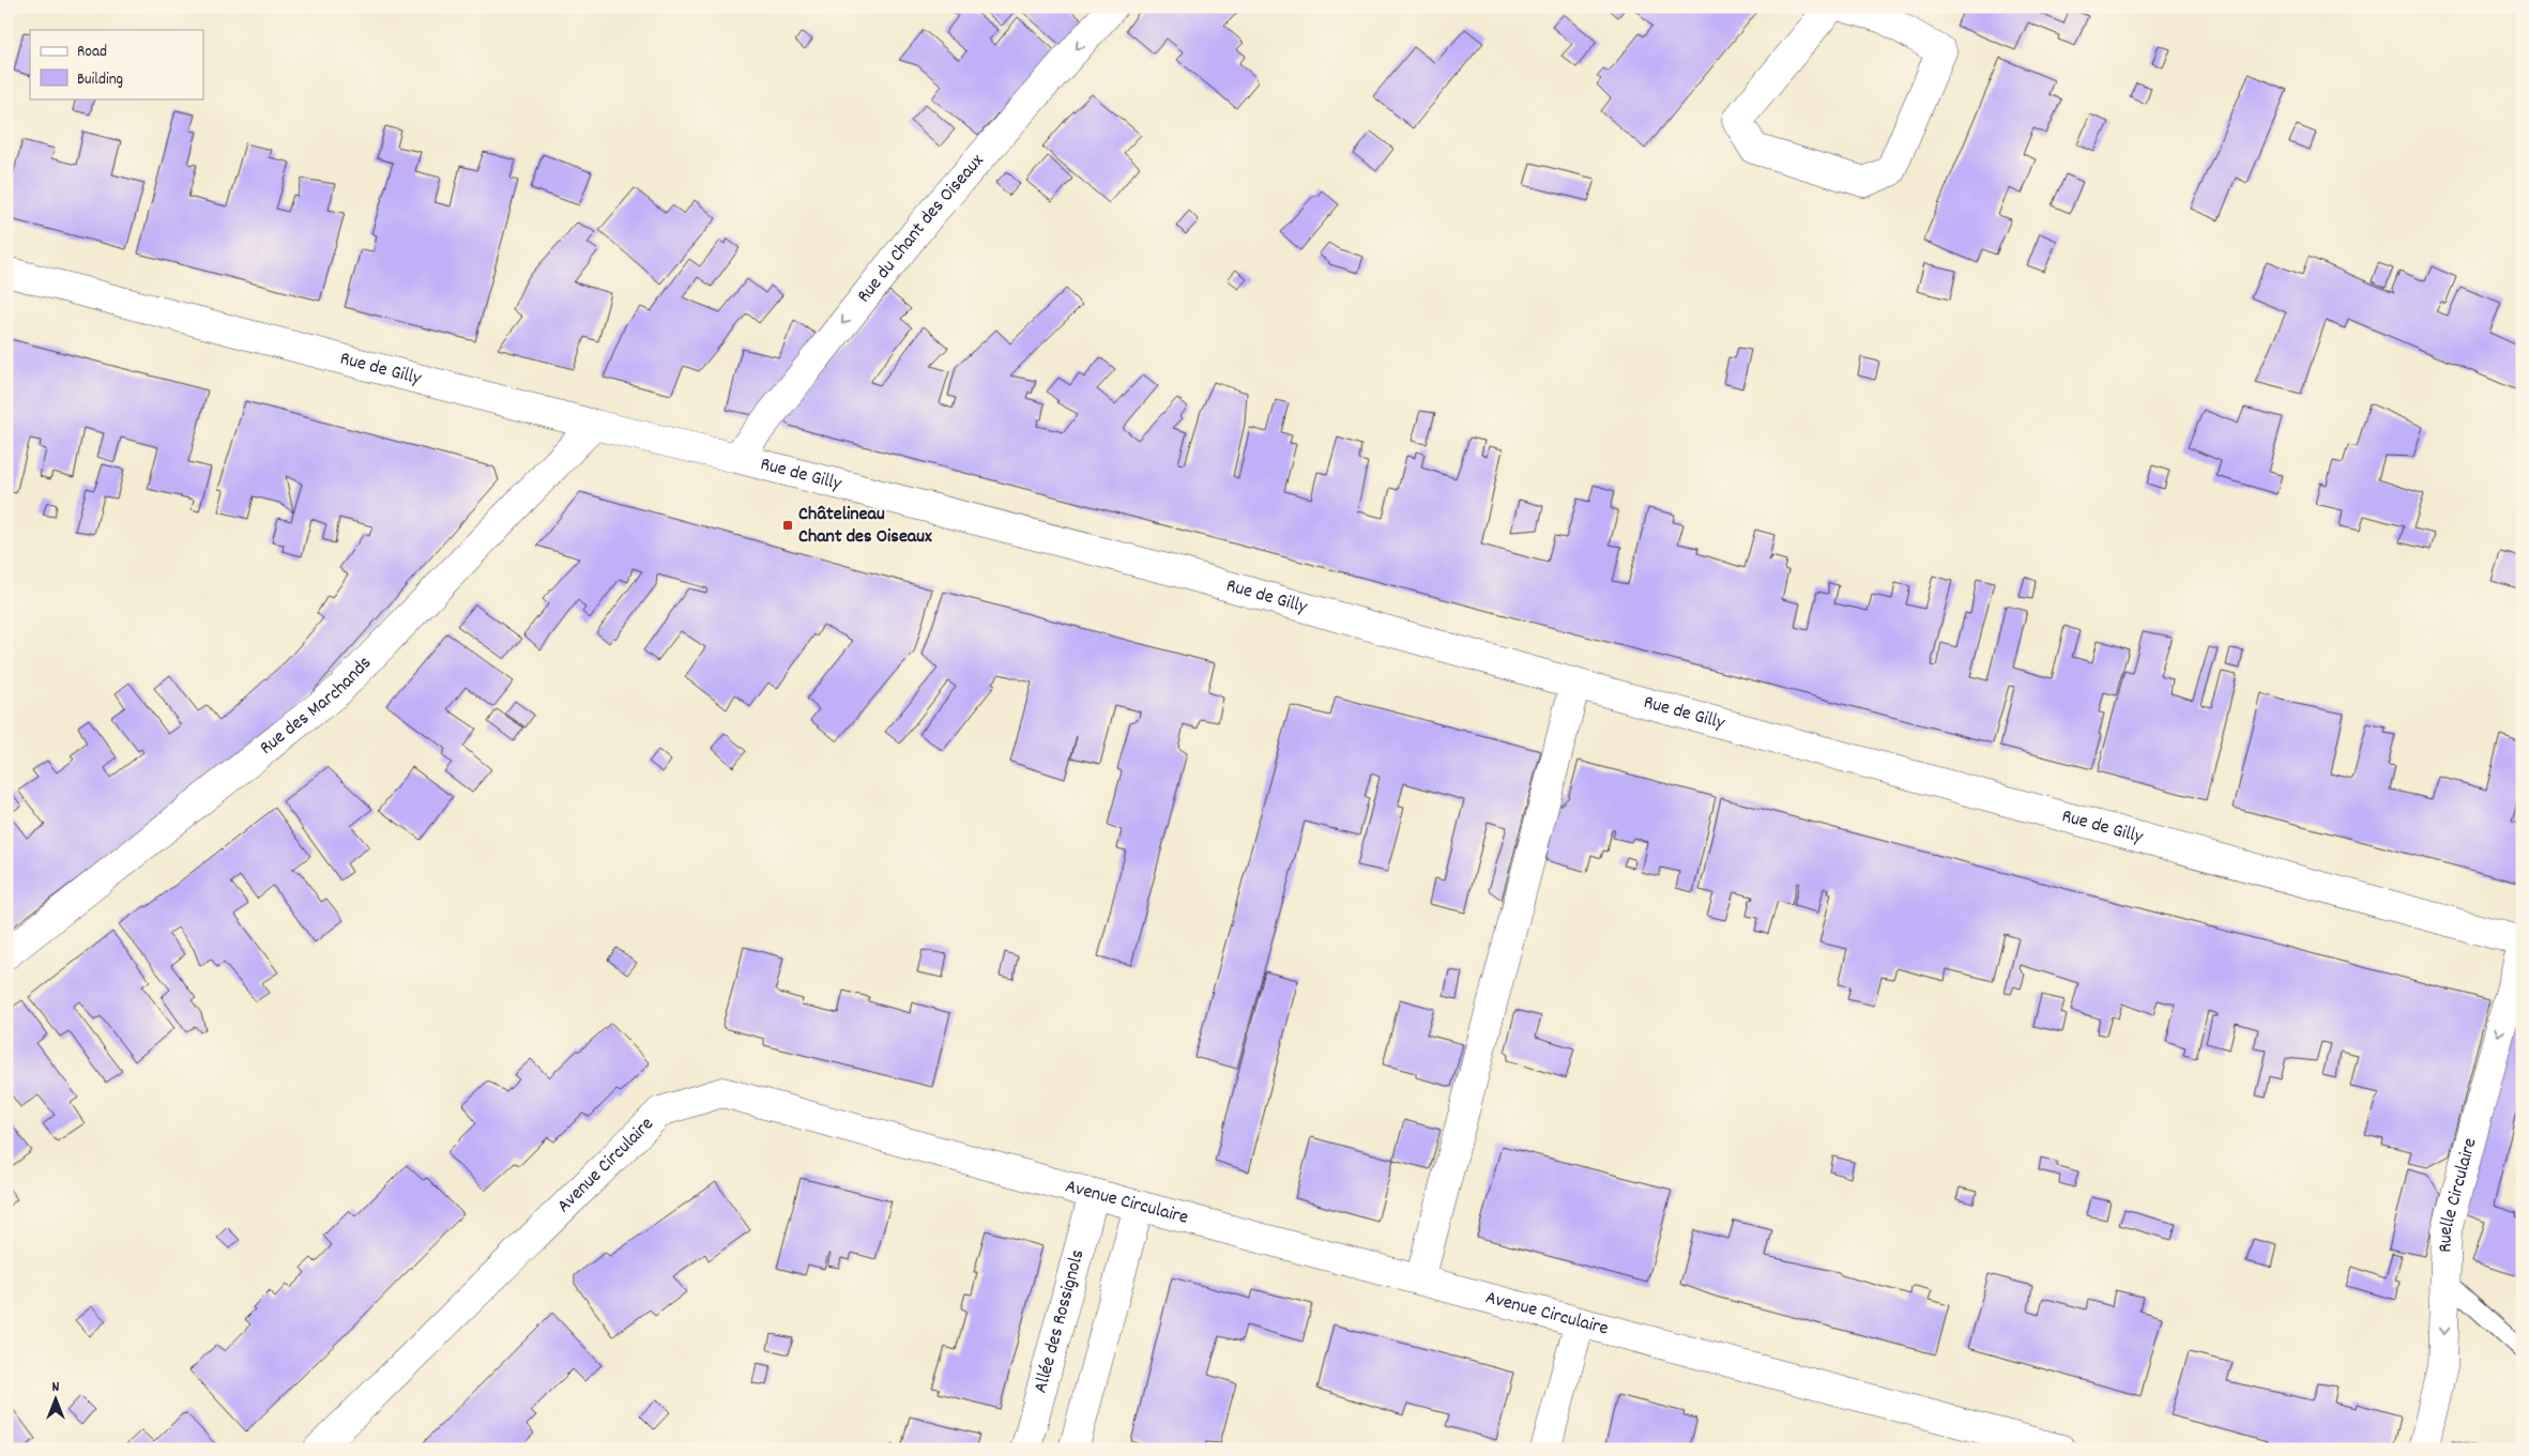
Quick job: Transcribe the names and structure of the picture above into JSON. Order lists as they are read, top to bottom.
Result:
{
  "streets": {
    "street": [
      "Rue du Chant des Oiseaux",
      "Rue de Gilly",
      "Rue des Marchands",
      "Avenue Circulaire",
      "Ruelle Circulaire",
      "Allée des Rossignols"
    ]
  },
  "crossings": [
    ["Rue du Chant des Oiseaux", "Rue de Gilly"],
    ["Rue de Gilly", "Rue des Marchands"],
    ["Avenue Circulaire", "Allée des Rossignols"]
  ],
  "one_way": ["Rue du Chant des Oiseaux", "Ruelle Circulaire"],
  "places": {
    "transit": ["Châtelineau Chant des Oiseaux"]
  },
  "legend": ["Road", "Building"],
  "north": "top"
}
